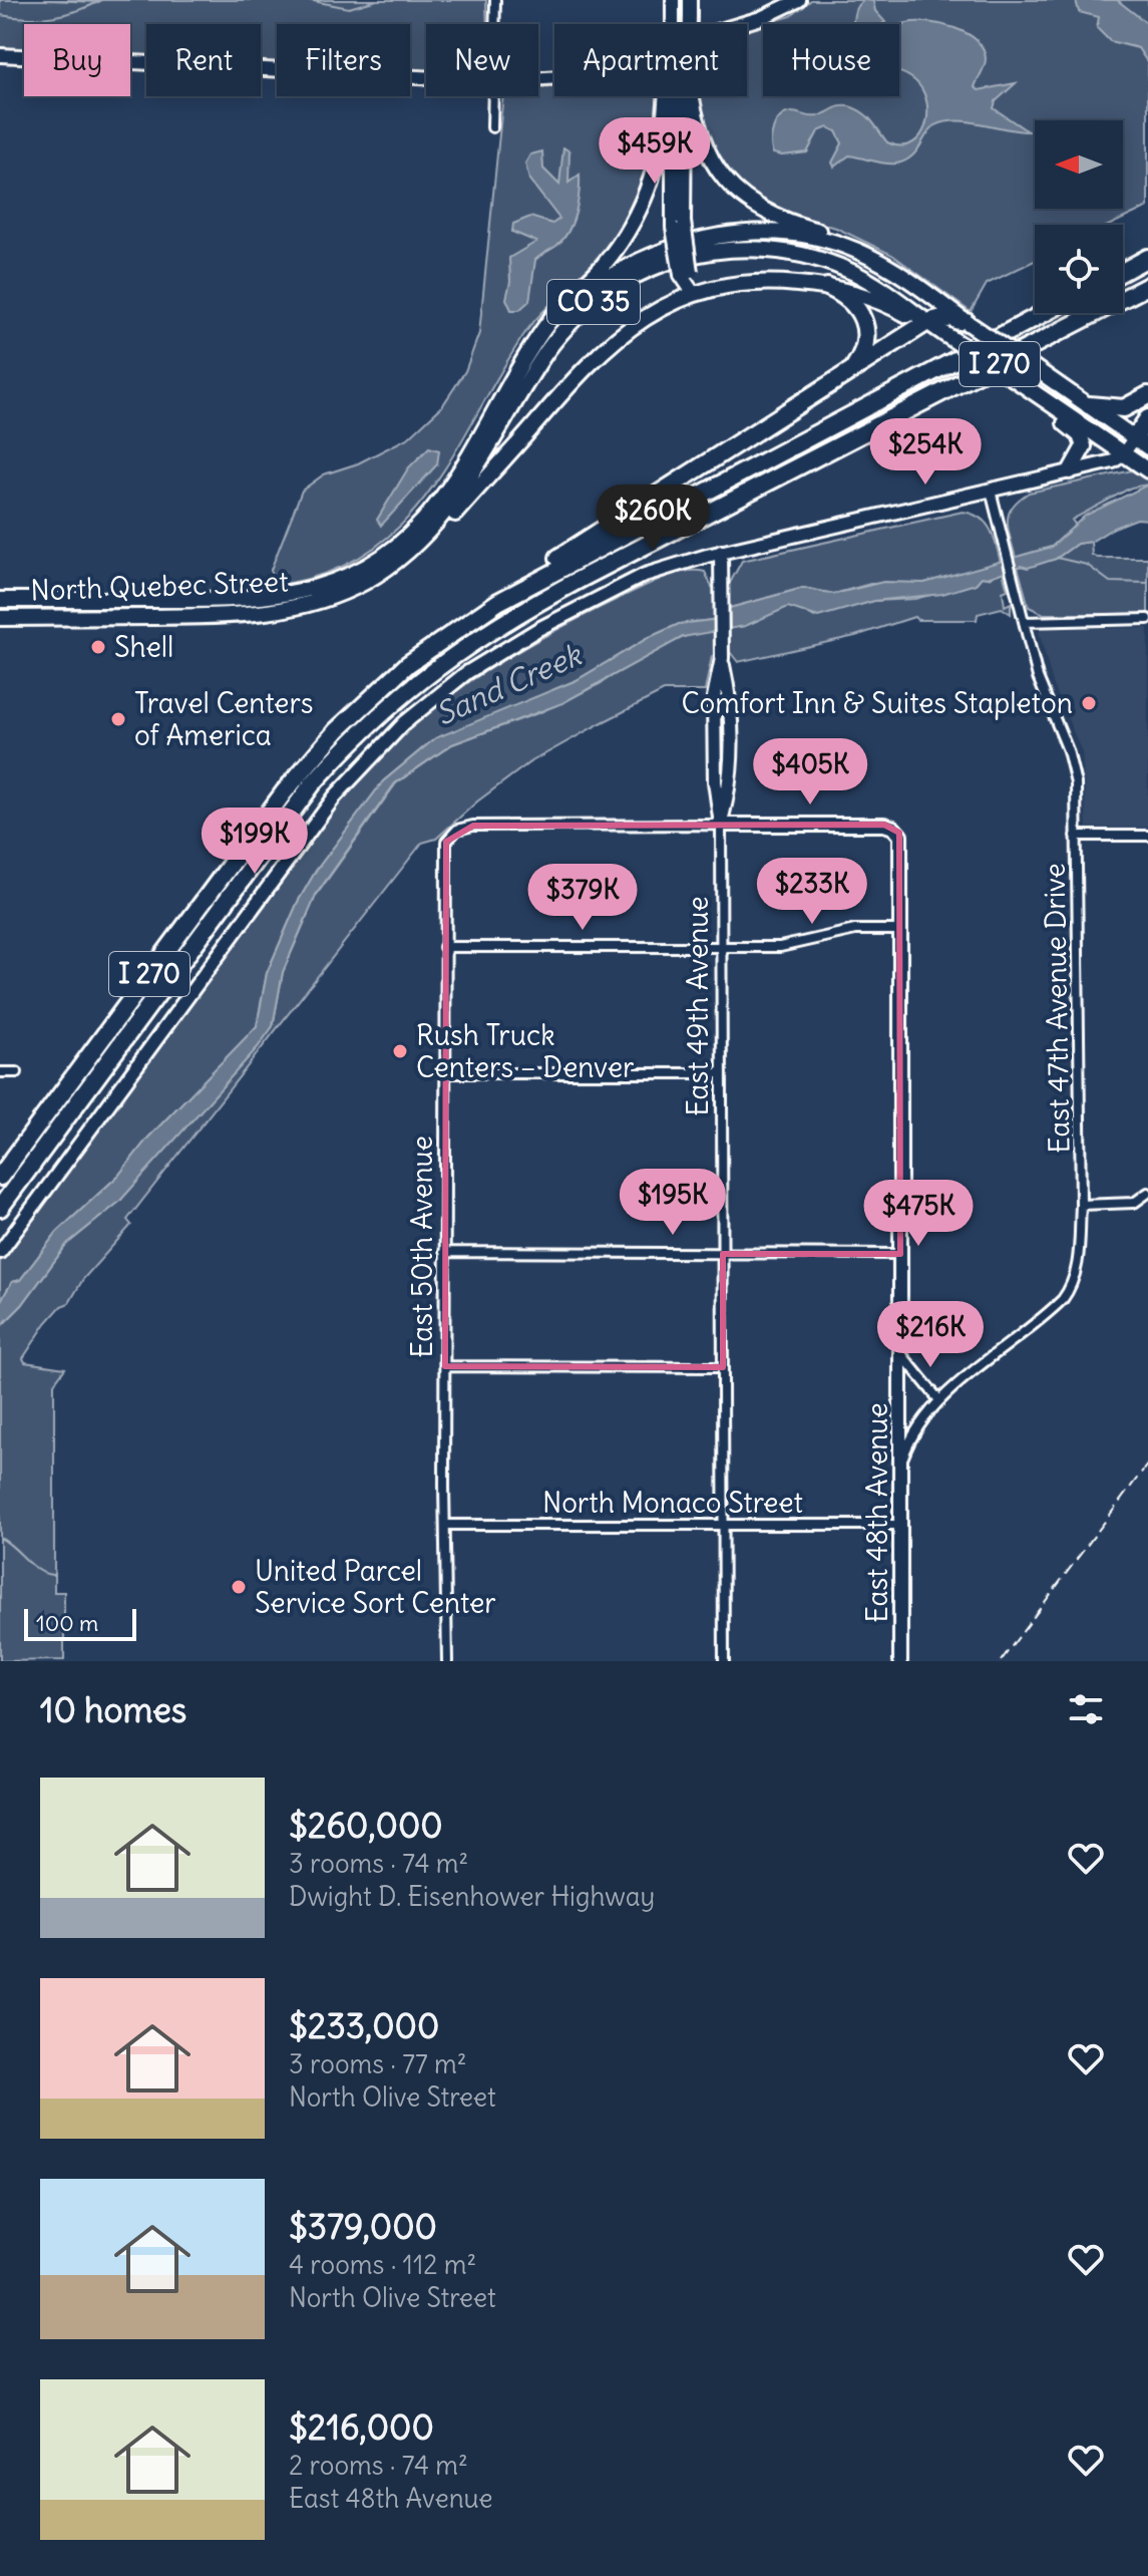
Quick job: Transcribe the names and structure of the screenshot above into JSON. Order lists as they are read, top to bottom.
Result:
{
  "streets": {
    "highway": ["I 270"],
    "main road": ["CO 35", "North Quebec Street"],
    "street": [
      "East 49th Avenue",
      "East 47th Avenue Drive",
      "East 50th Avenue",
      "North Monaco Street",
      "East 48th Avenue"
    ]
  },
  "crossings": [
    ["CO 35", "North Quebec Street"],
    ["East 49th Avenue", "East 50th Avenue"],
    ["East 49th Avenue", "North Monaco Street"],
    ["East 47th Avenue Drive", "East 48th Avenue"],
    ["East 50th Avenue", "North Monaco Street"],
    ["North Monaco Street", "East 48th Avenue"]
  ],
  "water": ["Sand Creek"],
  "places": [
    "Shell",
    "Comfort Inn & Suites Stapleton",
    "Travel Centers of America",
    "Rush Truck Centers – Denver",
    "United Parcel Service Sort Center"
  ],
  "scale_bar": "100 m",
  "north": "left",
  "page": {
    "chip": [
      "Buy",
      "Rent",
      "Filters",
      "New",
      "Apartment",
      "House"
    ],
    "price": [
      "$459K",
      "$254K",
      "$260K",
      "$405K",
      "$199K",
      "$233K",
      "$379K",
      "$195K",
      "$475K",
      "$216K"
    ],
    "scale": "100 m",
    "heading": "10 homes",
    "list": [
      {
        "name": "$260,000",
        "note": "3 rooms · 74 m² · Dwight D. Eisenhower Highway"
      },
      {
        "name": "$233,000",
        "note": "3 rooms · 77 m² · North Olive Street"
      },
      {
        "name": "$379,000",
        "note": "4 rooms · 112 m² · North Olive Street"
      },
      {
        "name": "$216,000",
        "note": "2 rooms · 74 m² · East 48th Avenue"
      }
    ]
  }
}
